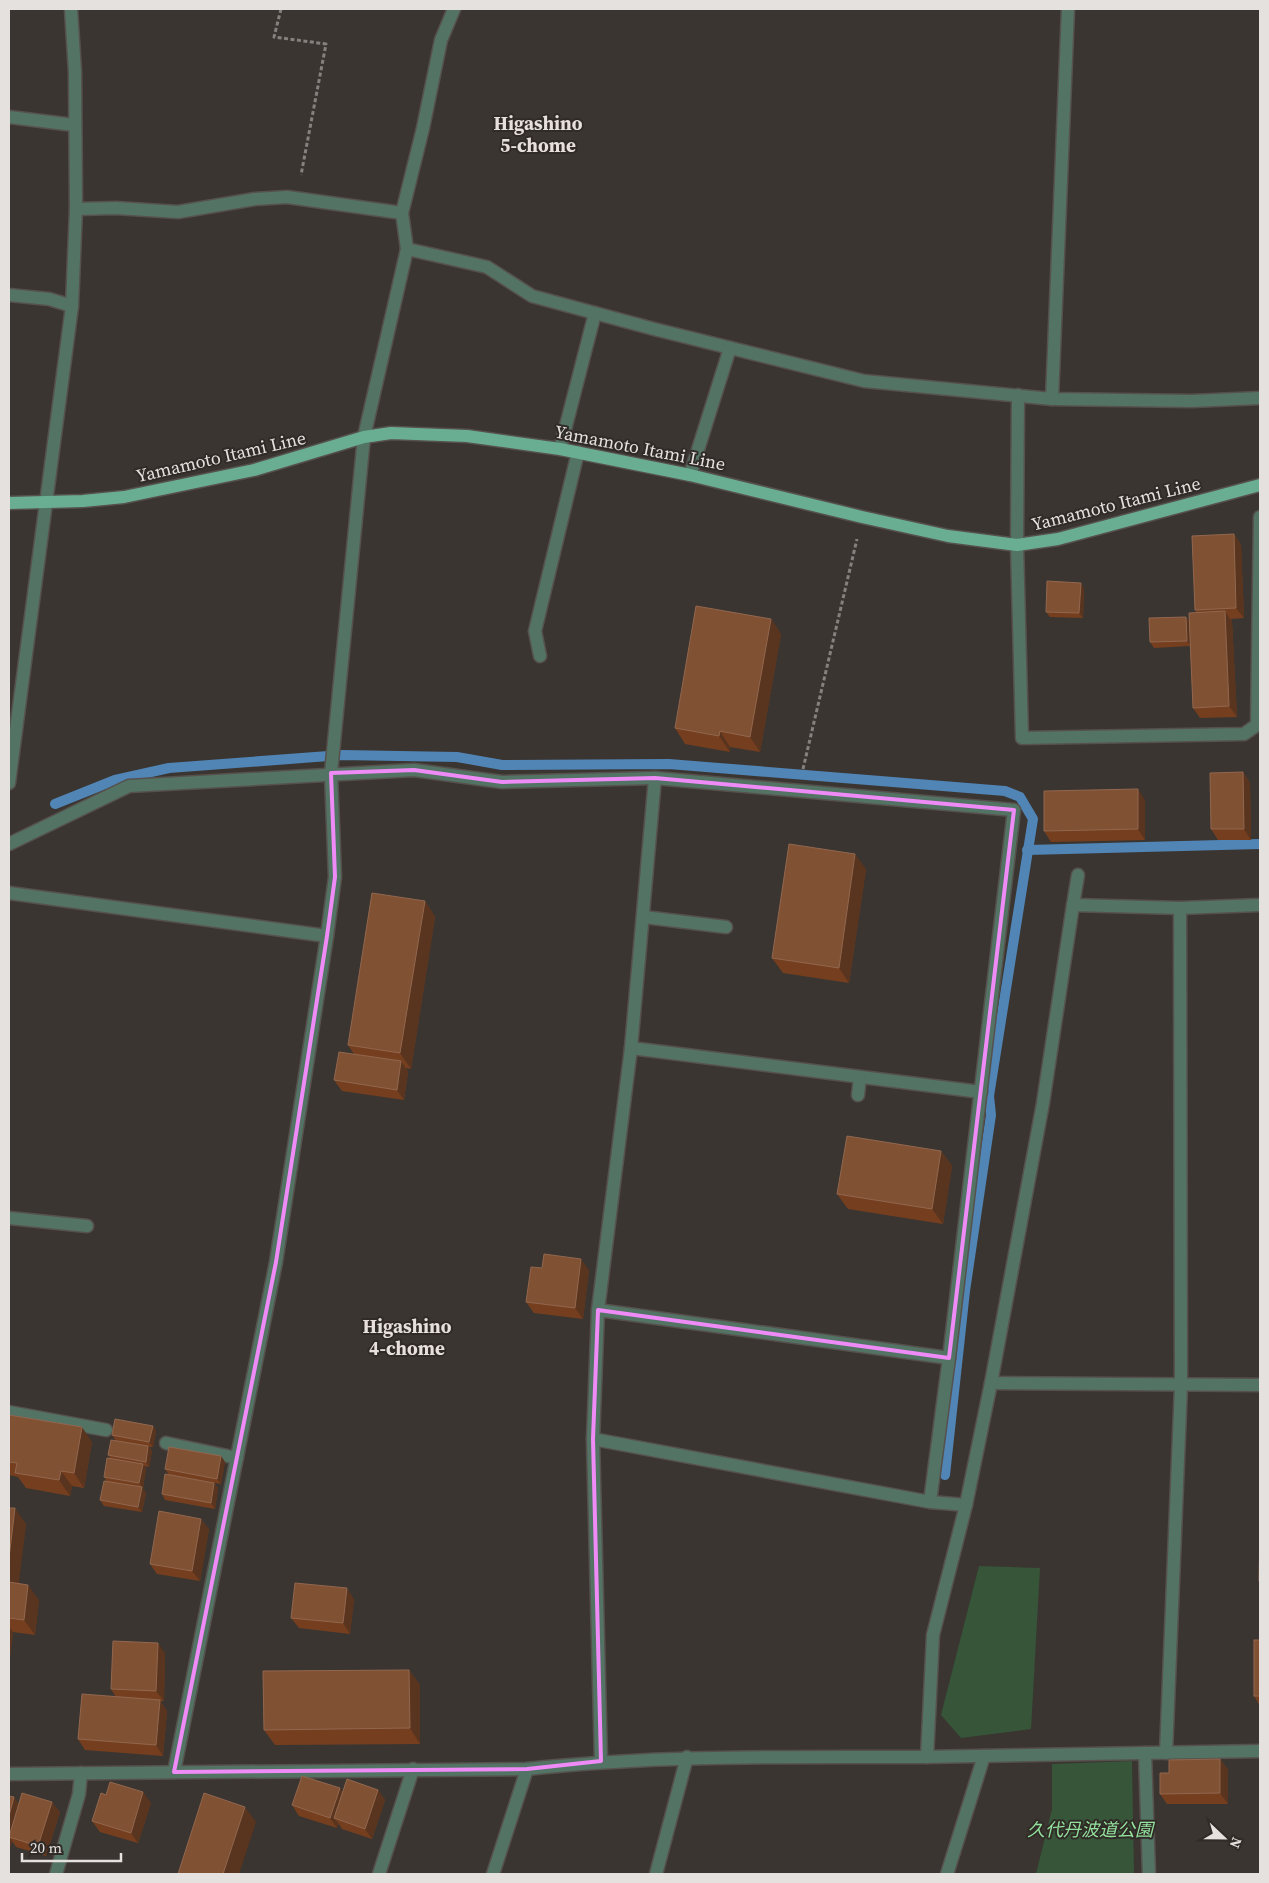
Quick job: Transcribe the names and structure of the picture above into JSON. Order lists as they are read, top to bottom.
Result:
{
  "streets": {
    "main road": ["Yamamoto Itami Line"]
  },
  "districts": ["Higashino 5-chome", "Higashino 4-chome"],
  "parks": ["久代丹波道公園"],
  "scale_bar": "20 m",
  "north": "right"
}
